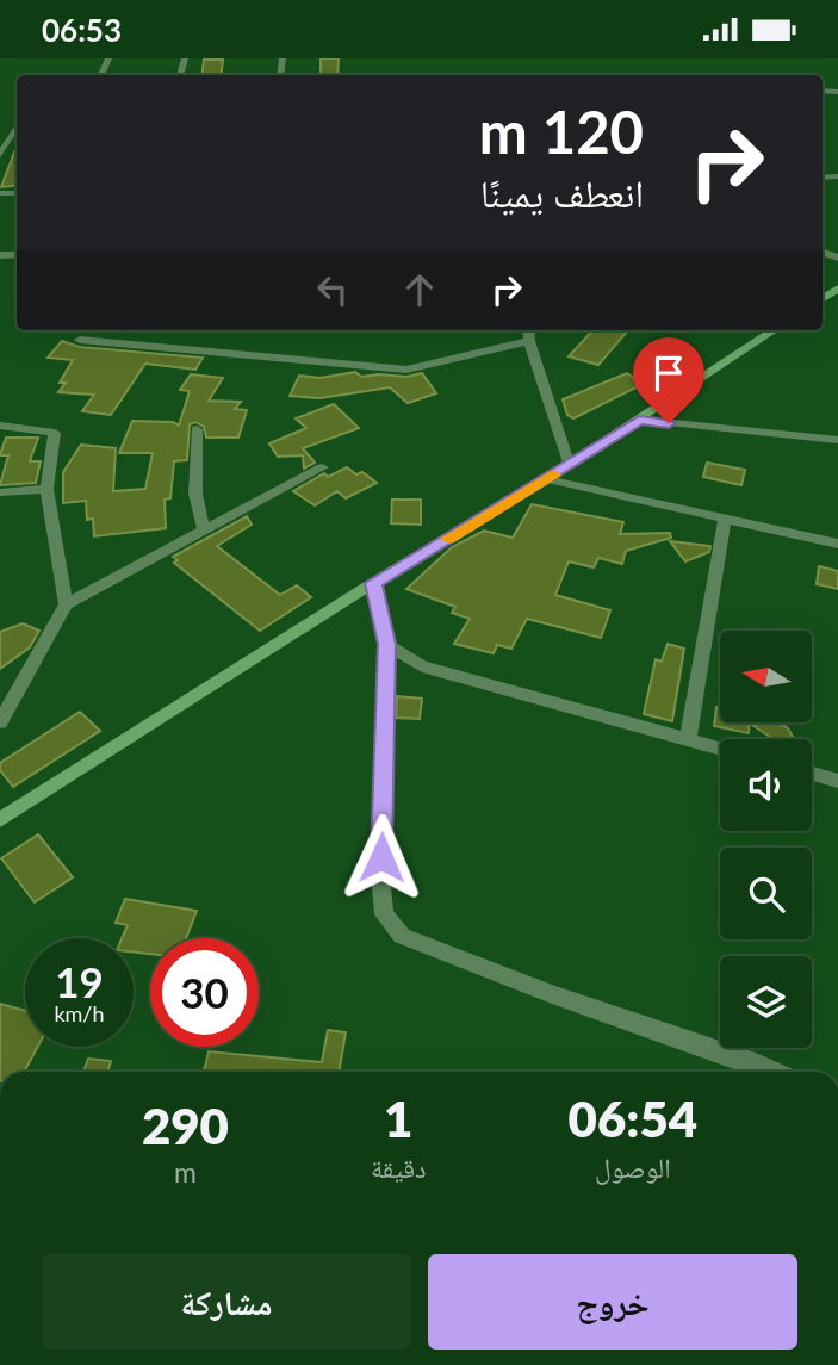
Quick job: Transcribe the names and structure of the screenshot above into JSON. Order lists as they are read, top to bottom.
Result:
{
  "north": "left",
  "page": {
    "status": "06:53",
    "turn": ["120 m", "انعطف يمينًا"],
    "speed": "19 km/h",
    "limit": "30",
    "eta": [
      "06:54",
      "الوصول",
      "1",
      "دقيقة",
      "290",
      "m"
    ],
    "buttons": ["خروج", "مشاركة"]
  }
}
